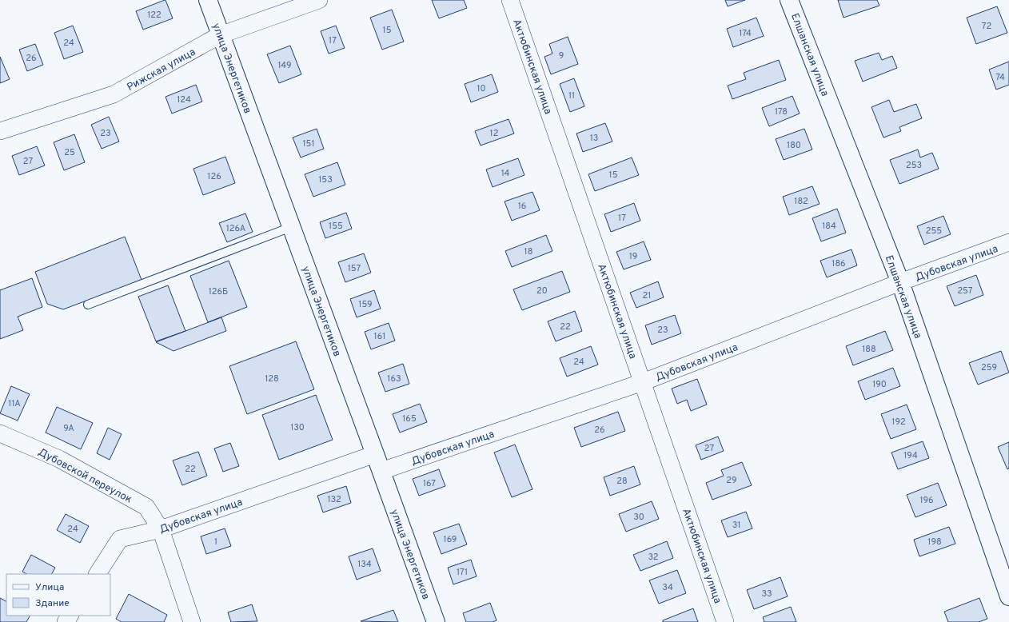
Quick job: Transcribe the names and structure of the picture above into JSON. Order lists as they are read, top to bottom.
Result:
{
  "streets": {
    "main road": ["Елшанская улица", "улица Энергетиков"],
    "street": [
      "Актюбинская улица",
      "Рижская улица",
      "Дубовская улица",
      "Дубовской переулок"
    ]
  },
  "crossings": [
    ["Елшанская улица", "Дубовская улица"],
    ["Актюбинская улица", "Дубовская улица"],
    ["улица Энергетиков", "Рижская улица"],
    ["улица Энергетиков", "Дубовская улица"],
    ["Дубовская улица", "Дубовской переулок"]
  ],
  "house_numbers": [
    "122",
    "72",
    "15",
    "174",
    "17",
    "24",
    "9",
    "26",
    "149",
    "74",
    "10",
    "11",
    "124",
    "178",
    "23",
    "12",
    "13",
    "151",
    "180",
    "25",
    "27",
    "253",
    "14",
    "15",
    "126",
    "153",
    "182",
    "16",
    "17",
    "155",
    "184",
    "126А",
    "255",
    "18",
    "19",
    "186",
    "157",
    "20",
    "257",
    "126Б",
    "21",
    "159",
    "22",
    "23",
    "161",
    "188",
    "24",
    "259",
    "128",
    "163",
    "190",
    "11А",
    "165",
    "192",
    "130",
    "9А",
    "26",
    "27",
    "194",
    "22",
    "29",
    "28",
    "167",
    "132",
    "196",
    "30",
    "31",
    "24",
    "169",
    "1",
    "198",
    "32",
    "134",
    "171",
    "34",
    "33"
  ],
  "legend": ["Улица", "Здание"]
}
